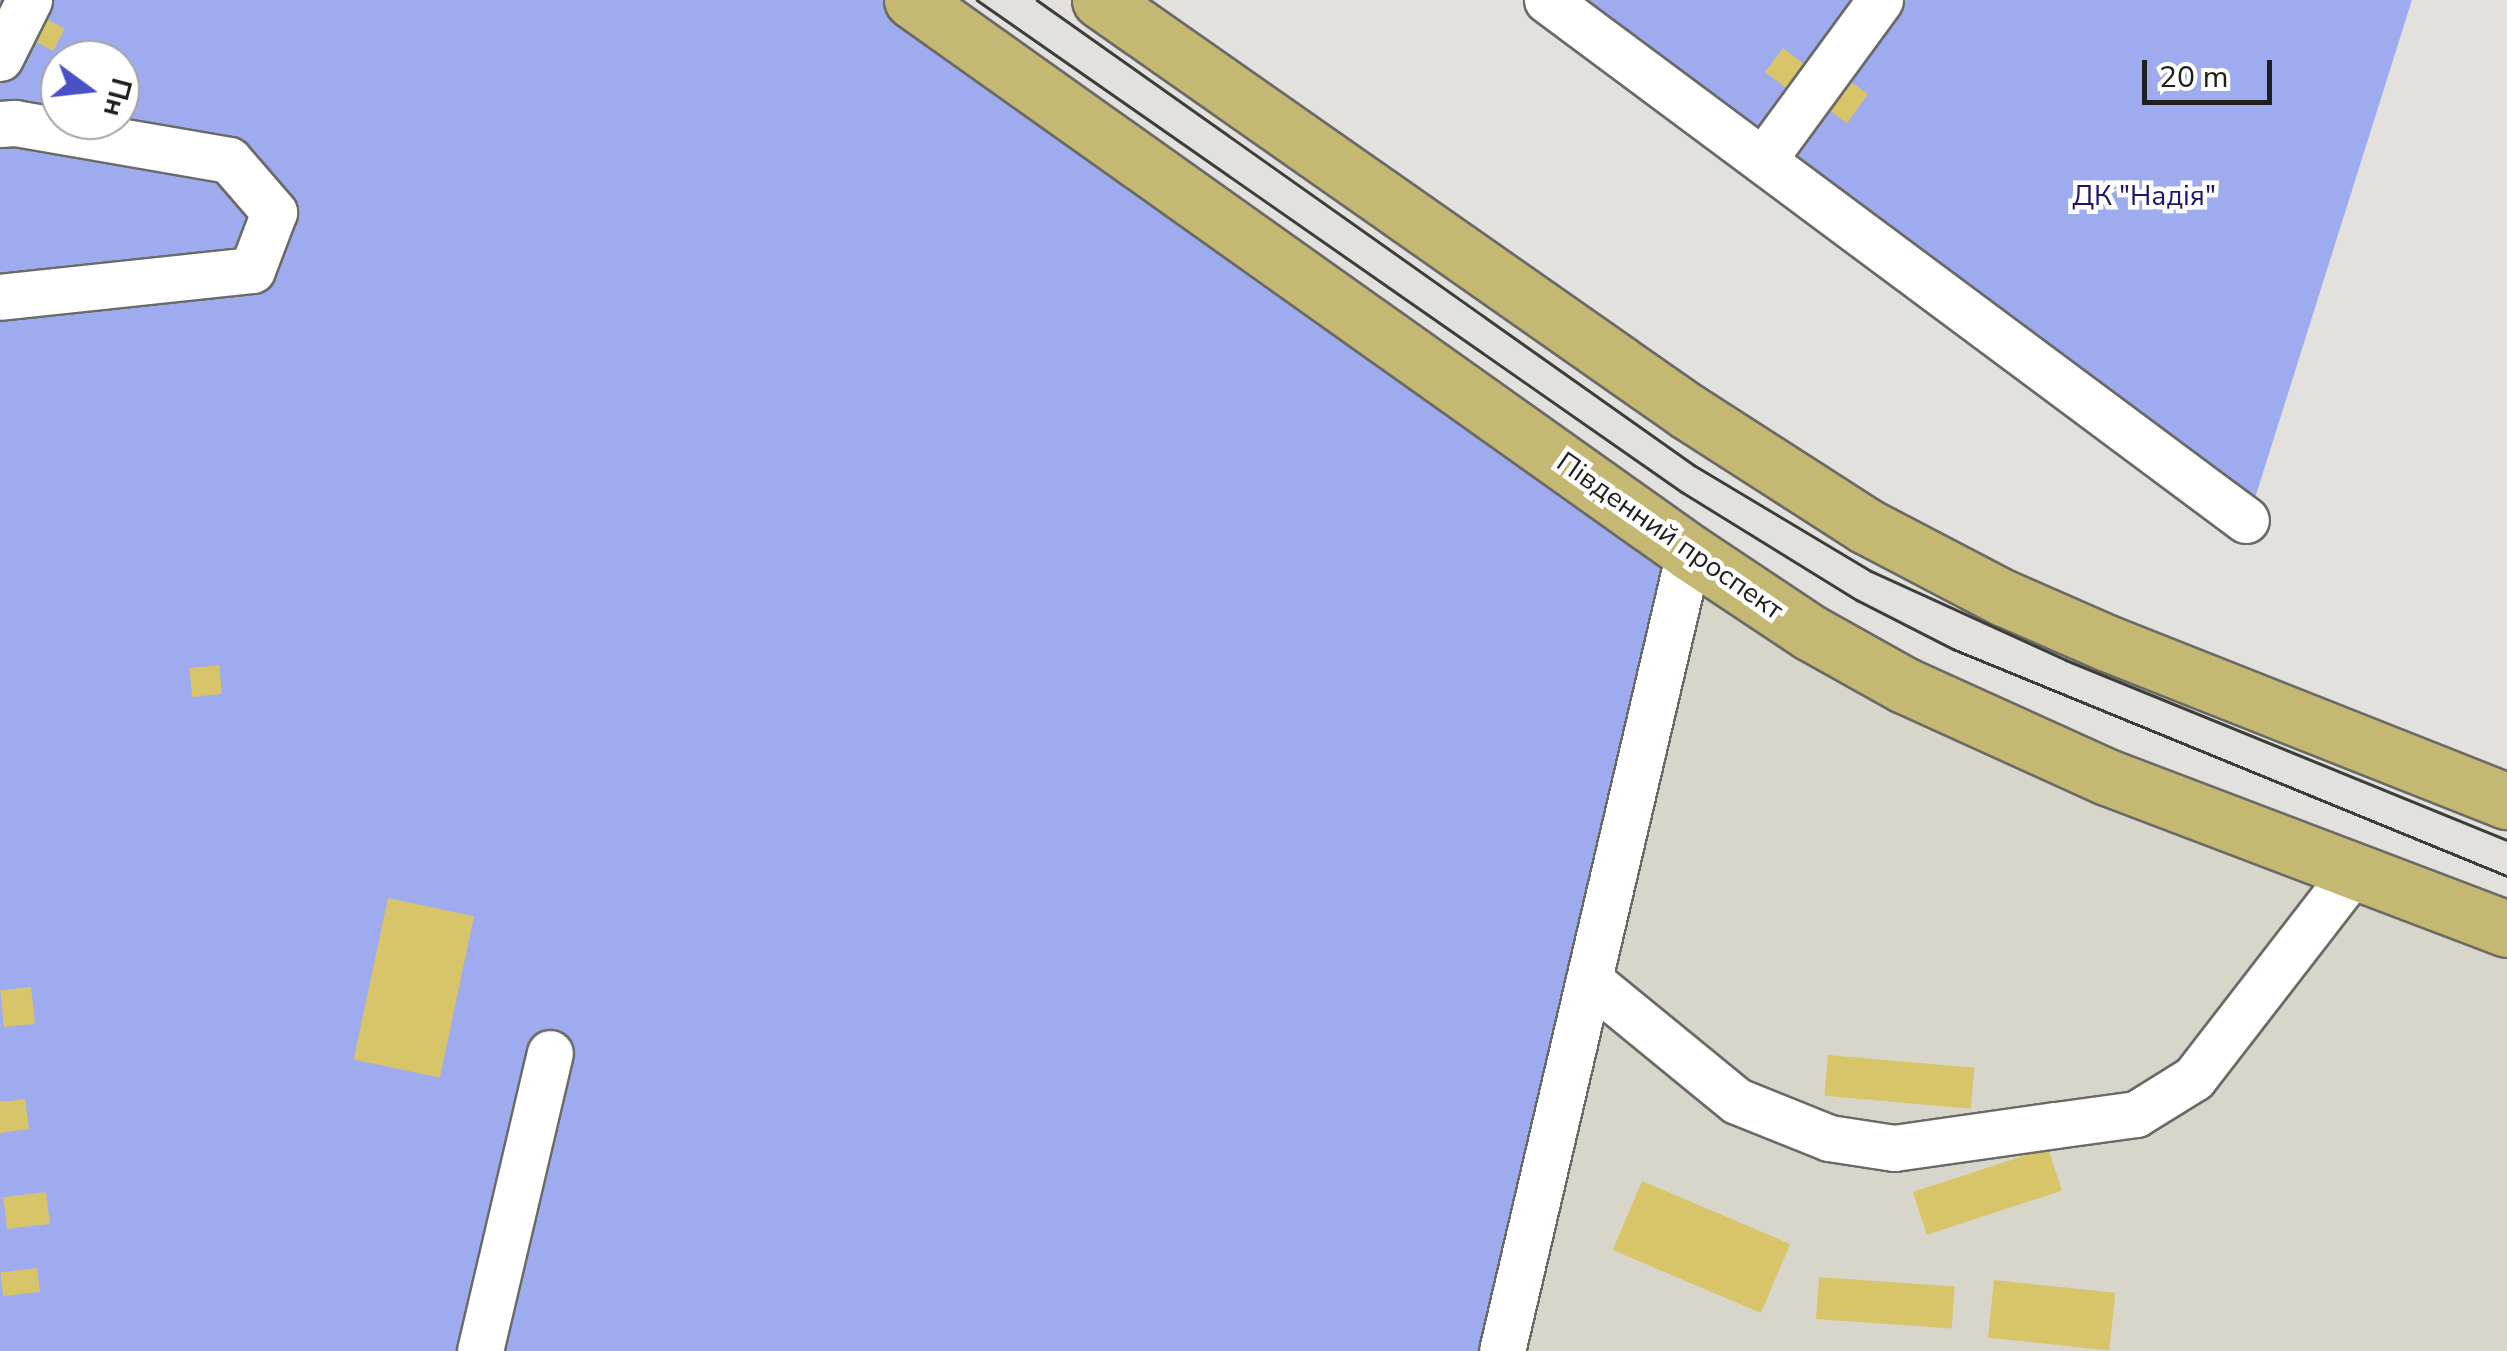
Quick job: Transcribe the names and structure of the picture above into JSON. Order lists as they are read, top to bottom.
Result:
{
  "streets": {
    "main road": ["Південний проспект"]
  },
  "parks": ["ДК \"Надія\""],
  "scale_bar": "20 m",
  "north": "right"
}
